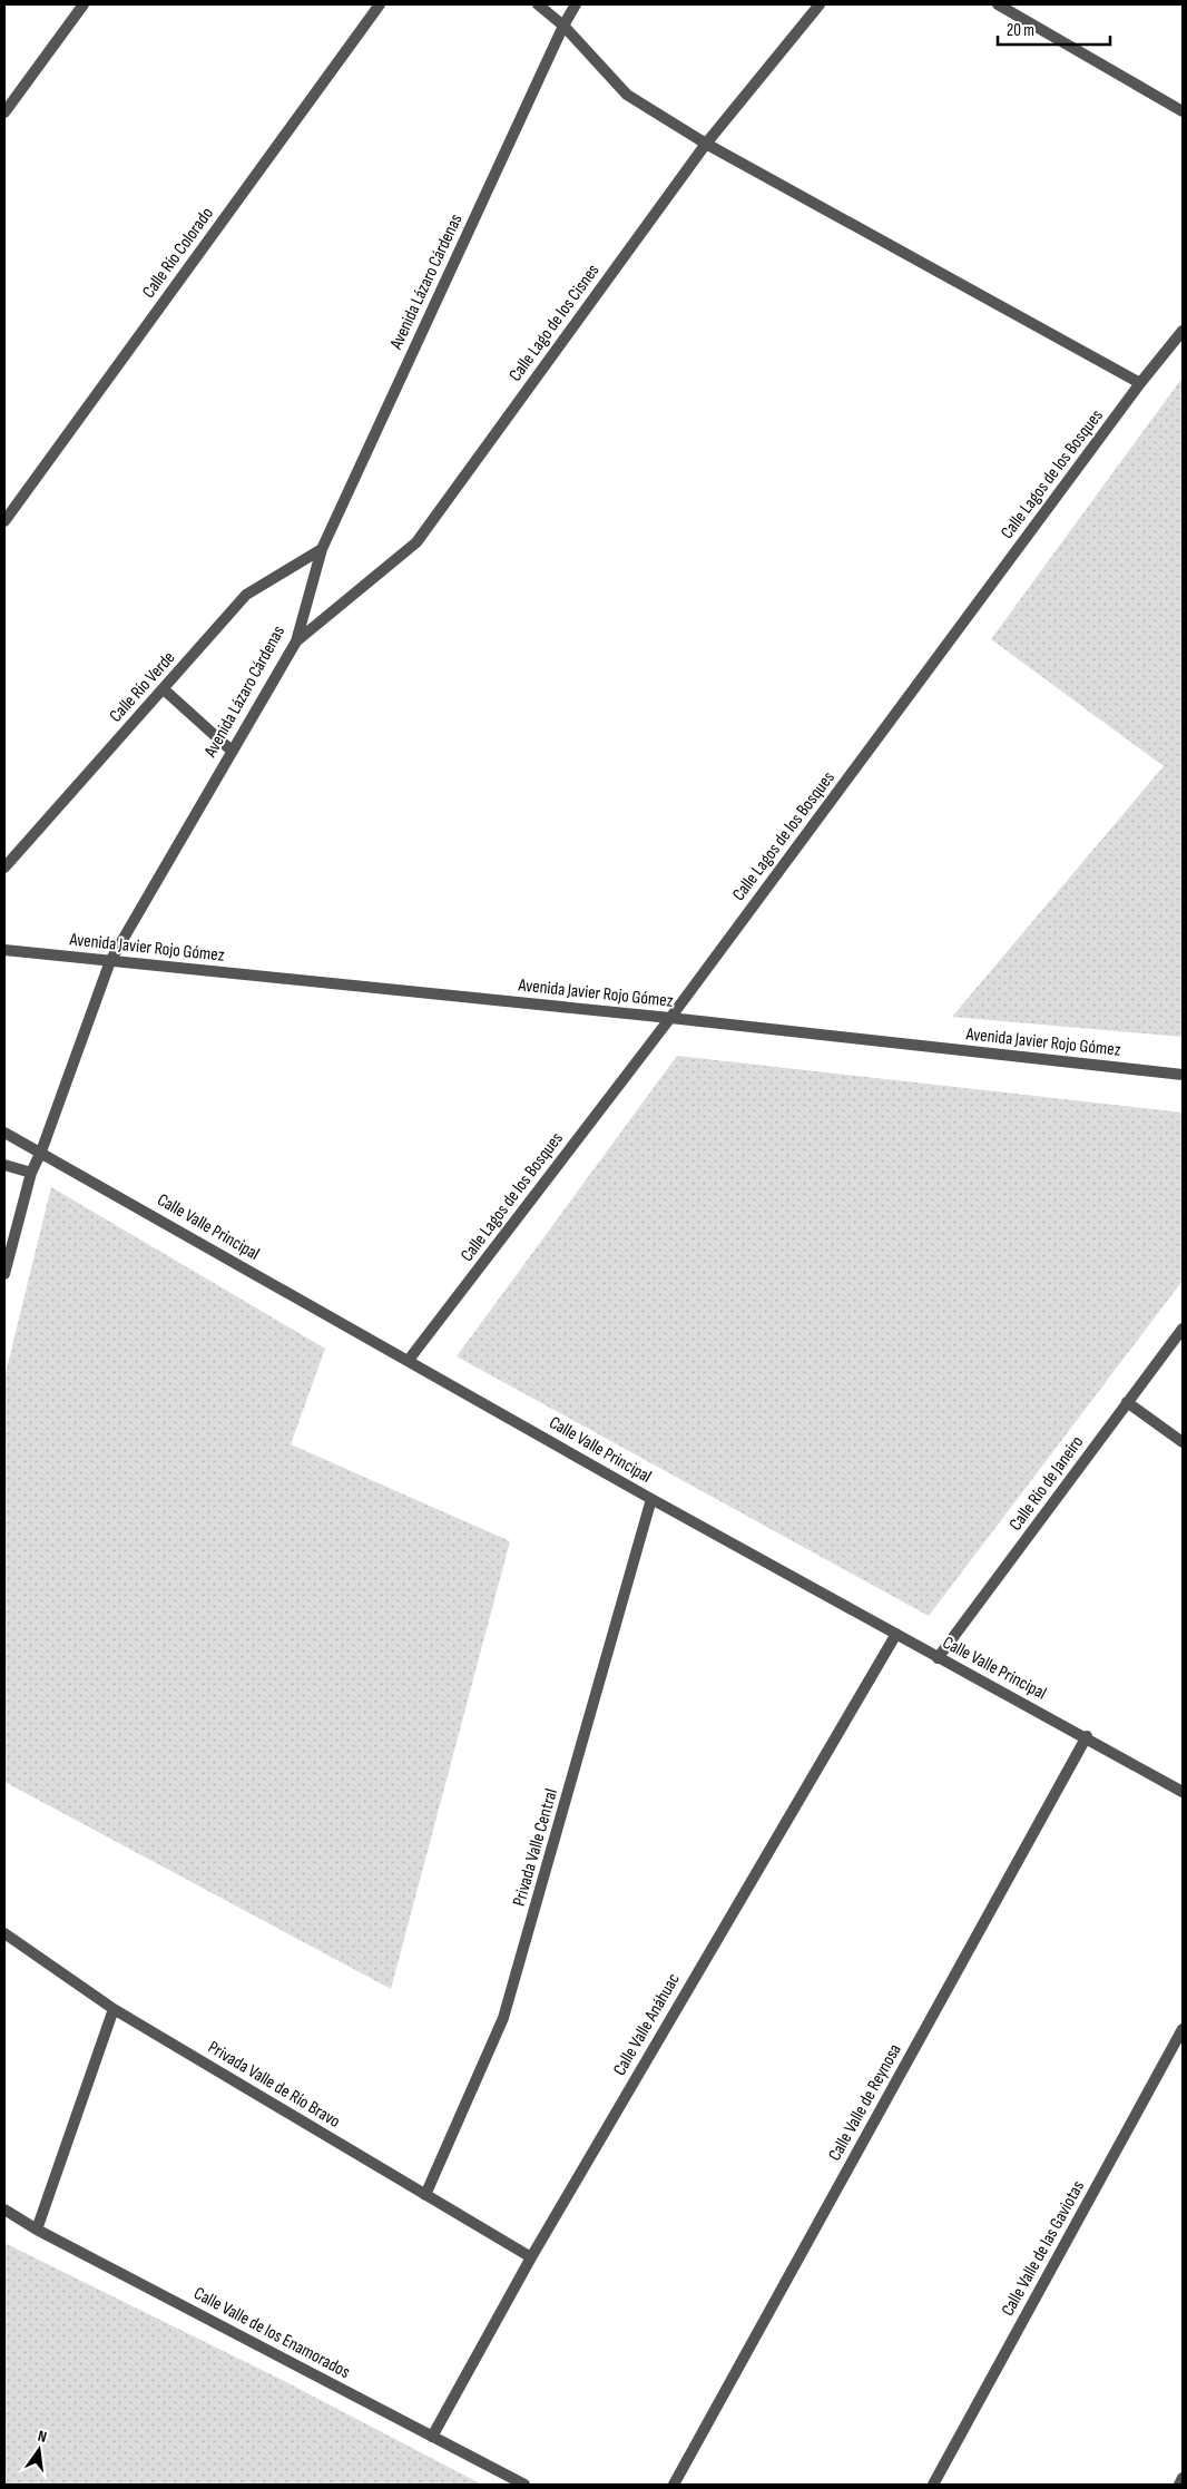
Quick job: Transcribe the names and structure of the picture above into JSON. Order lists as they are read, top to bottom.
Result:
{
  "streets": {
    "street": [
      "Calle Río Colorado",
      "Avenida Lázaro Cárdenas",
      "Calle Lago de los Cisnes",
      "Calle Lagos de los Bosques",
      "Calle Río Verde",
      "Avenida Javier Rojo Gómez",
      "Calle Valle Principal",
      "Calle Río de Janeiro",
      "Privada Valle Central",
      "Calle Valle Anáhuac",
      "Privada Valle de Río Bravo",
      "Calle Valle de Reynosa",
      "Calle Valle de las Gaviotas",
      "Calle Valle de los Enamorados"
    ]
  },
  "crossings": [
    ["Avenida Lázaro Cárdenas", "Calle Lago de los Cisnes"],
    ["Avenida Lázaro Cárdenas", "Calle Río Verde"],
    ["Avenida Lázaro Cárdenas", "Avenida Javier Rojo Gómez"],
    ["Avenida Lázaro Cárdenas", "Calle Valle Principal"],
    ["Calle Lagos de los Bosques", "Avenida Javier Rojo Gómez"],
    ["Calle Lagos de los Bosques", "Calle Valle Principal"],
    ["Calle Valle Principal", "Calle Río de Janeiro"],
    ["Calle Valle Principal", "Privada Valle Central"],
    ["Calle Valle Principal", "Calle Valle Anáhuac"],
    ["Calle Valle Principal", "Calle Valle de Reynosa"],
    ["Privada Valle Central", "Privada Valle de Río Bravo"],
    ["Calle Valle Anáhuac", "Privada Valle de Río Bravo"],
    ["Calle Valle Anáhuac", "Calle Valle de los Enamorados"]
  ],
  "scale_bar": "20 m",
  "north": "top"
}
